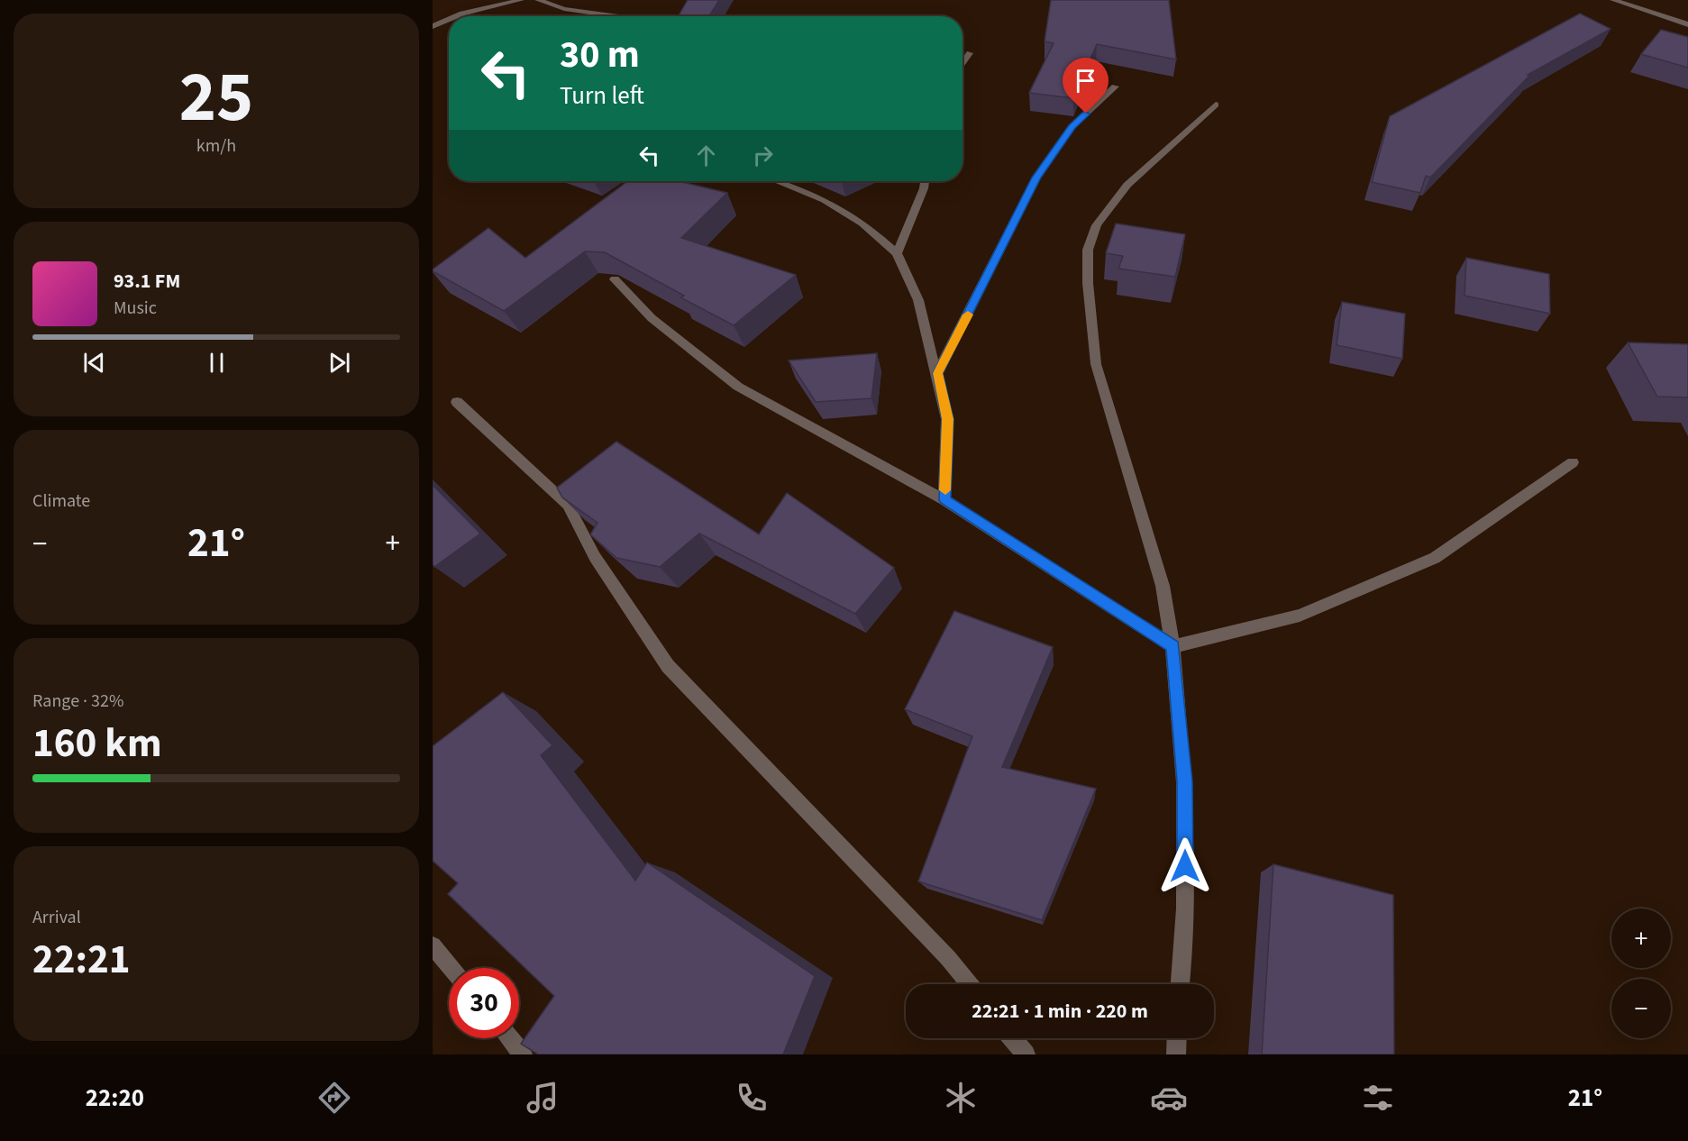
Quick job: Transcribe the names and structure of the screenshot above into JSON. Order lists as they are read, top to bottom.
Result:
{
  "page": {
    "tile": [
      ["25", "km/h"],
      "Climate",
      ["Range · 32%", "160 km"],
      ["Arrival", "22:21"]
    ],
    "turn": ["30 m", "Turn left"],
    "song": ["93.1 FM", "Music"],
    "heat": ["−", "21°", "+"],
    "map_buttons": ["+", "−"],
    "limit": "30",
    "trip": "22:21 · 1 min · 220 m",
    "tabs": ["22:20", "21°"]
  }
}
